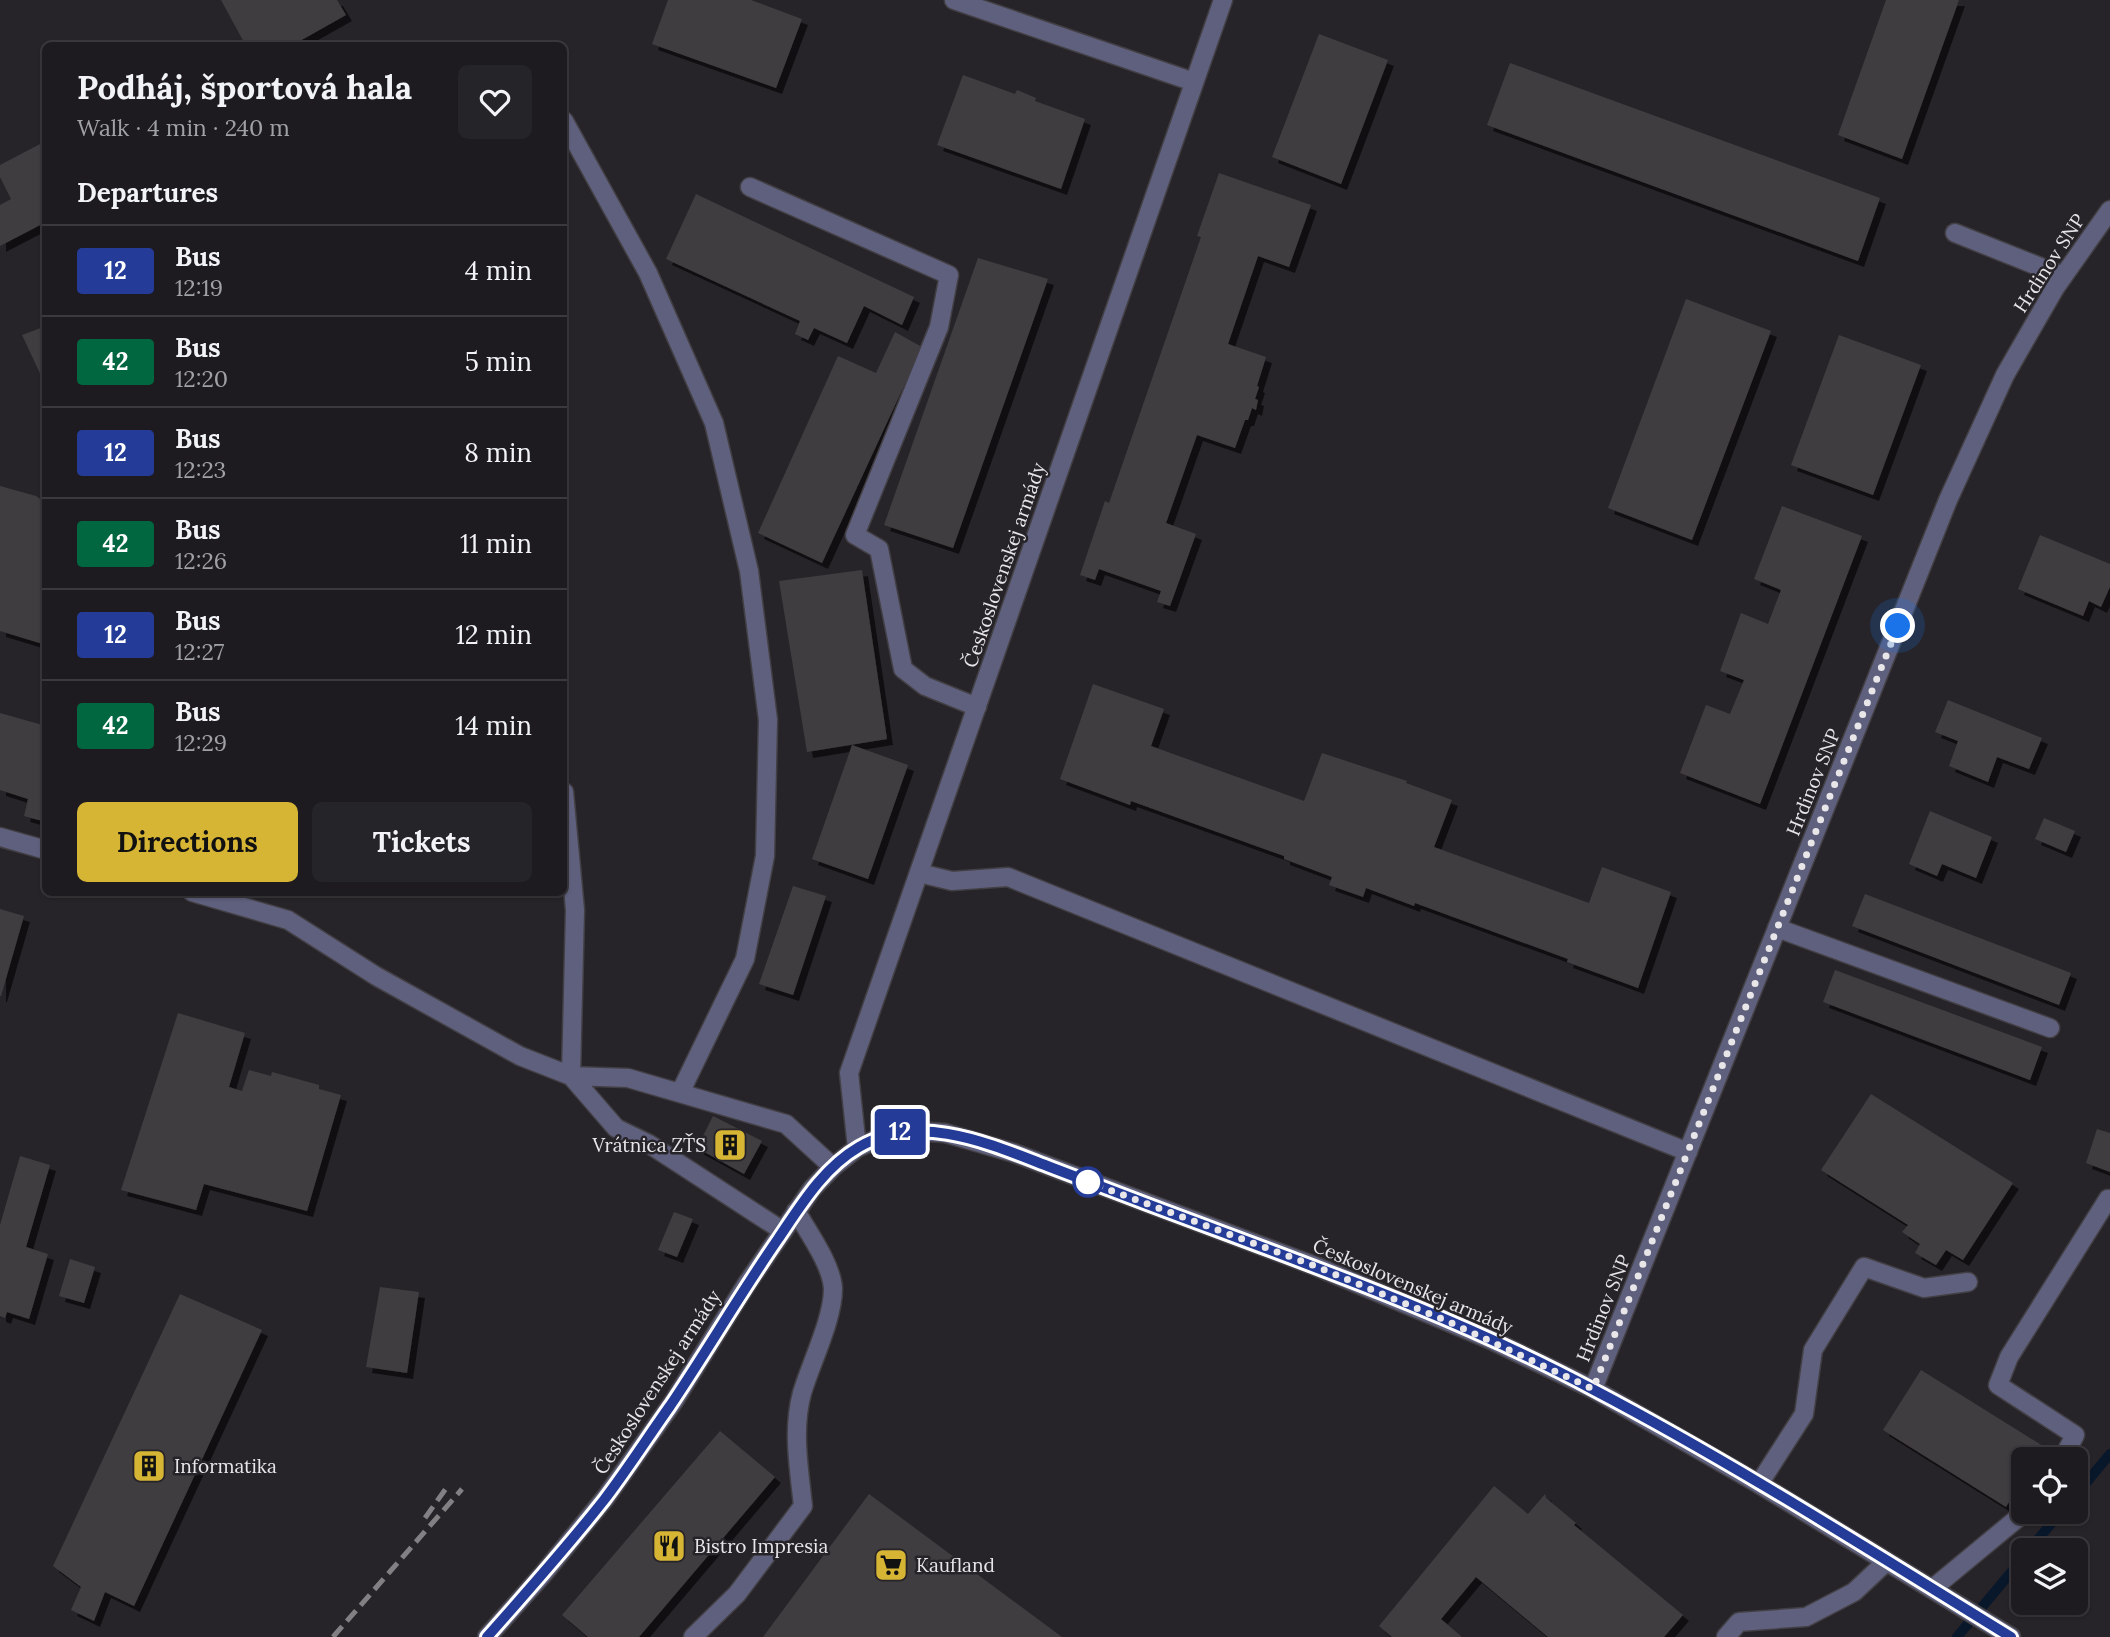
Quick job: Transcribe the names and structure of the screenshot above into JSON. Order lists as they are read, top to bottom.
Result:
{
  "streets": {
    "street": ["Hrdinov SNP", "Československej armády"]
  },
  "crossings": [
    ["Hrdinov SNP", "Československej armády"]
  ],
  "places": {
    "building": ["Vrátnica ZŤS", "Informatika"],
    "restaurant": ["Bistro Impresia"],
    "supermarket": ["Kaufland"]
  },
  "lines": ["bus line 12"],
  "page": {
    "on_map": "12",
    "heading": [
      ["Podháj, športová hala", "Walk · 4 min · 240 m"],
      "Departures"
    ],
    "list": [
      {
        "mark": "12",
        "name": "Bus",
        "note": "12:19",
        "value": "4 min"
      },
      {
        "mark": "42",
        "name": "Bus",
        "note": "12:20",
        "value": "5 min"
      },
      {
        "mark": "12",
        "name": "Bus",
        "note": "12:23",
        "value": "8 min"
      },
      {
        "mark": "42",
        "name": "Bus",
        "note": "12:26",
        "value": "11 min"
      },
      {
        "mark": "12",
        "name": "Bus",
        "note": "12:27",
        "value": "12 min"
      },
      {
        "mark": "42",
        "name": "Bus",
        "note": "12:29",
        "value": "14 min"
      }
    ],
    "buttons": ["Directions", "Tickets"]
  }
}
